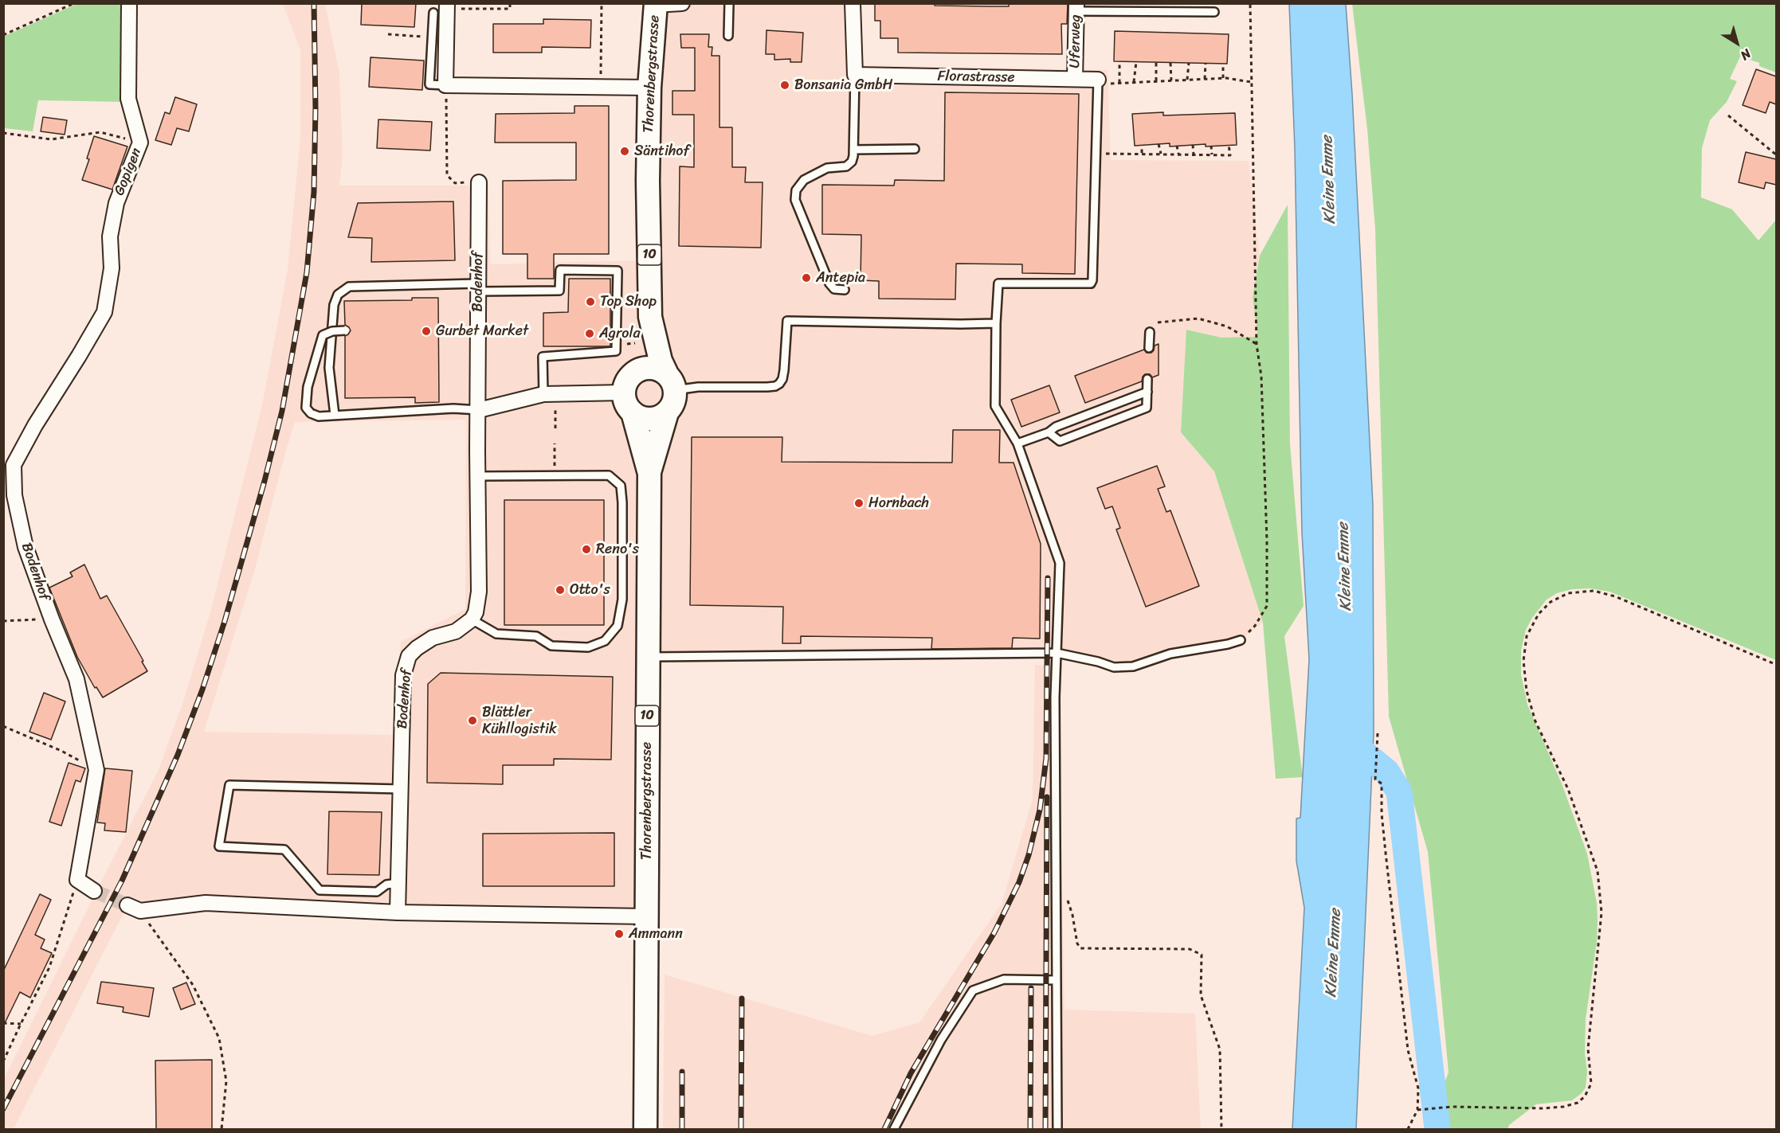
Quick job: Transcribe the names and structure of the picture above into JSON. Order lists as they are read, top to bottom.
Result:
{
  "streets": {
    "main road": ["Thorenbergstrasse", "10"],
    "street": [
      "Uferweg",
      "Florastrasse",
      "Gopigen",
      "Bodenhof"
    ]
  },
  "crossings": [
    ["Uferweg", "Florastrasse"],
    ["Thorenbergstrasse", "10"],
    ["Gopigen", "Bodenhof"]
  ],
  "water": ["Kleine Emme"],
  "places": [
    "Bonsania GmbH",
    "Säntihof",
    "Antepia",
    "Top Shop",
    "Gurbet Market",
    "Agrola",
    "Hornbach",
    "Reno's",
    "Otto's",
    "Blättler Kühllogistik",
    "Ammann"
  ],
  "north": "bottom right"
}
